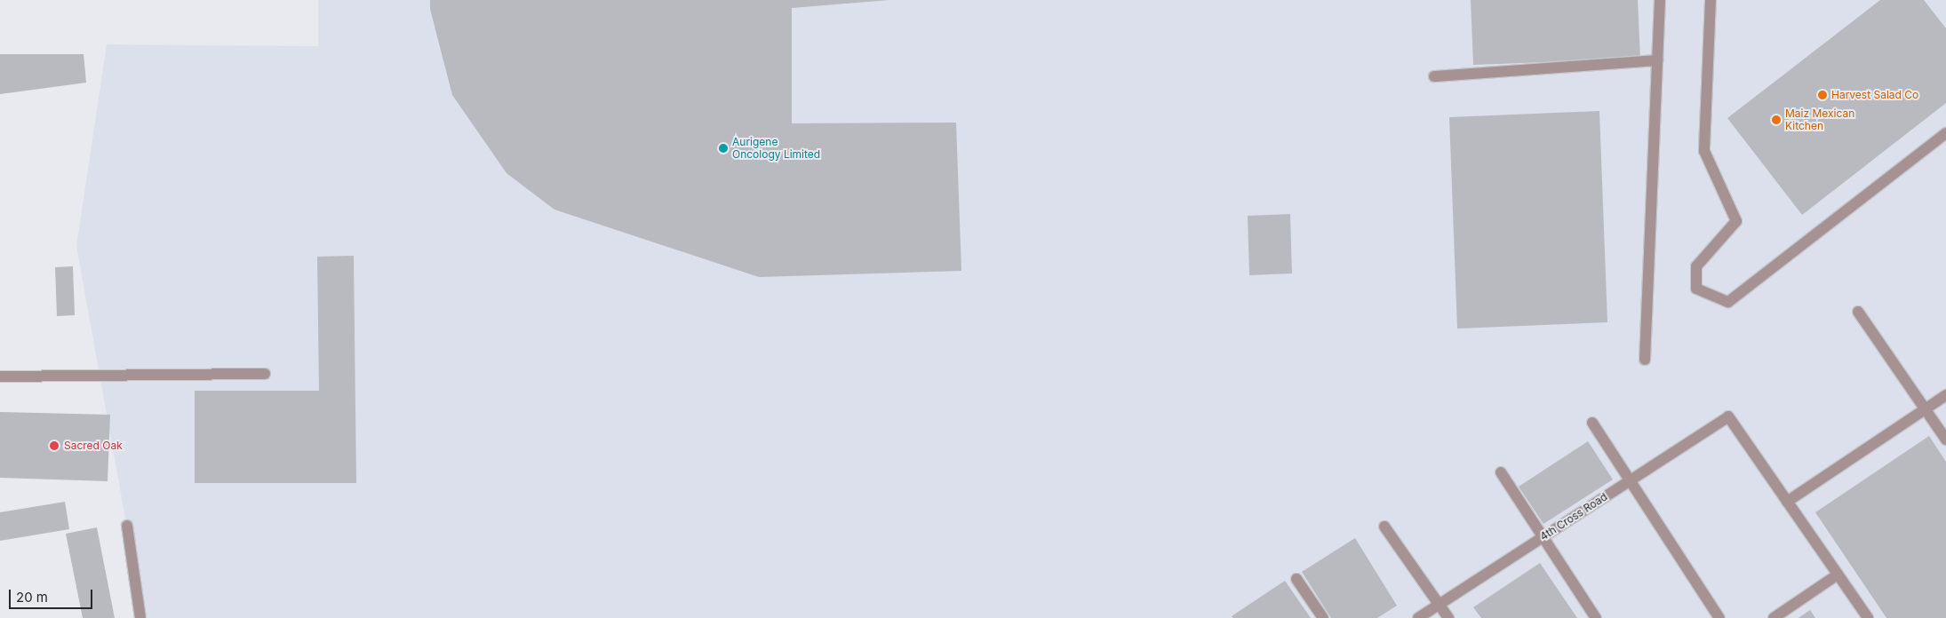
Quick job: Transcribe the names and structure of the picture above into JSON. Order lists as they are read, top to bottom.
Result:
{
  "streets": {
    "street": ["4th Cross Road"]
  },
  "places": [
    "Harvest Salad Co",
    "Maiz Mexican Kitchen",
    "Aurigene Oncology Limited",
    "Sacred Oak"
  ],
  "scale_bar": "20 m"
}
